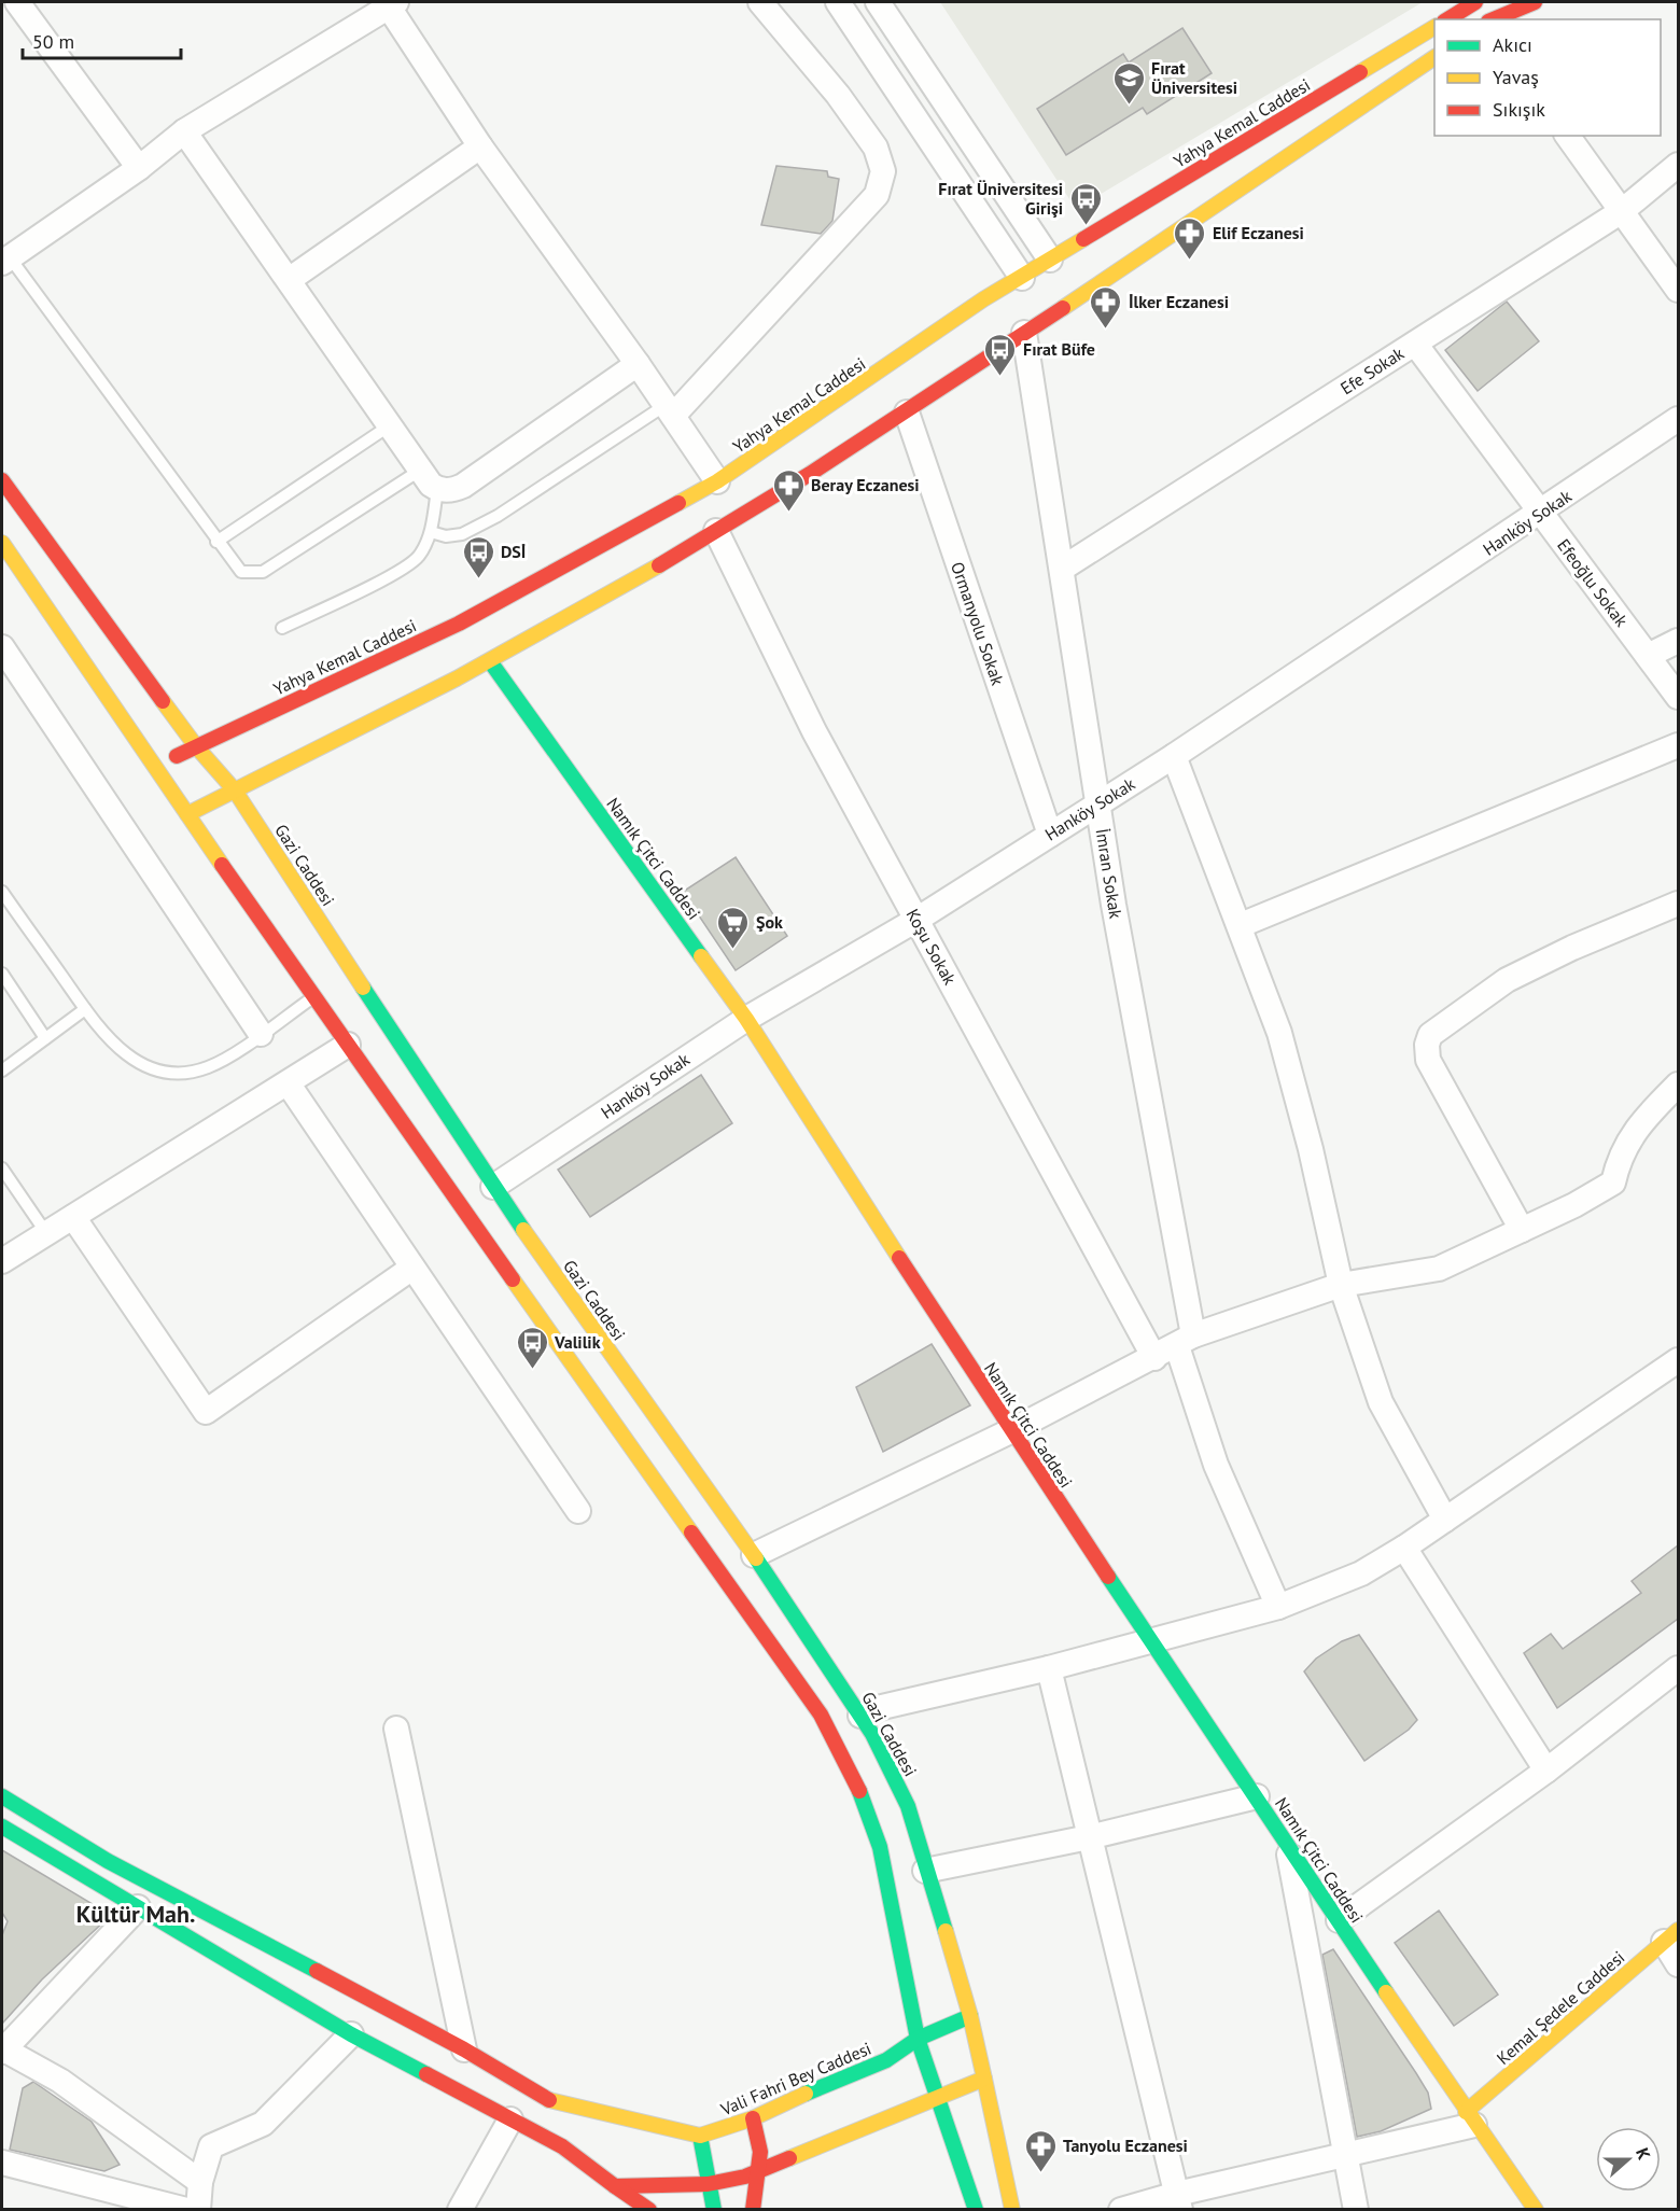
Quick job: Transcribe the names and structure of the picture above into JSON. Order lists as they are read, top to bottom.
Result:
{
  "streets": {
    "main road": [
      "Yahya Kemal Caddesi",
      "Namık Çitci Caddesi",
      "Gazi Caddesi",
      "Kemal Şedele Caddesi",
      "Vali Fahri Bey Caddesi"
    ],
    "street": [
      "Efe Sokak",
      "Hanköy Sokak",
      "Efeoğlu Sokak",
      "Ormanyolu Sokak",
      "İmran Sokak",
      "Koşu Sokak"
    ]
  },
  "crossings": [
    ["Yahya Kemal Caddesi", "Gazi Caddesi"],
    ["Efe Sokak", "Efeoğlu Sokak"],
    ["Efe Sokak", "İmran Sokak"],
    ["Hanköy Sokak", "Efeoğlu Sokak"],
    ["Hanköy Sokak", "Ormanyolu Sokak"],
    ["Hanköy Sokak", "Namık Çitci Caddesi"],
    ["Hanköy Sokak", "Gazi Caddesi"],
    ["Hanköy Sokak", "İmran Sokak"],
    ["Hanköy Sokak", "Koşu Sokak"],
    ["Namık Çitci Caddesi", "Kemal Şedele Caddesi"],
    ["Gazi Caddesi", "Vali Fahri Bey Caddesi"]
  ],
  "districts": ["Kültür Mah."],
  "places": {
    "school or university": ["Fırat Üniversitesi"],
    "bus stop": [
      "Fırat Üniversitesi Girişi",
      "Fırat Büfe",
      "DSİ",
      "Valilik"
    ],
    "pharmacy": [
      "Elif Eczanesi",
      "İlker Eczanesi",
      "Beray Eczanesi",
      "Tanyolu Eczanesi"
    ],
    "supermarket": ["Şok"]
  },
  "legend": ["Akıcı", "Yavaş", "Sıkışık"],
  "scale_bar": "50 m",
  "north": "right"
}
